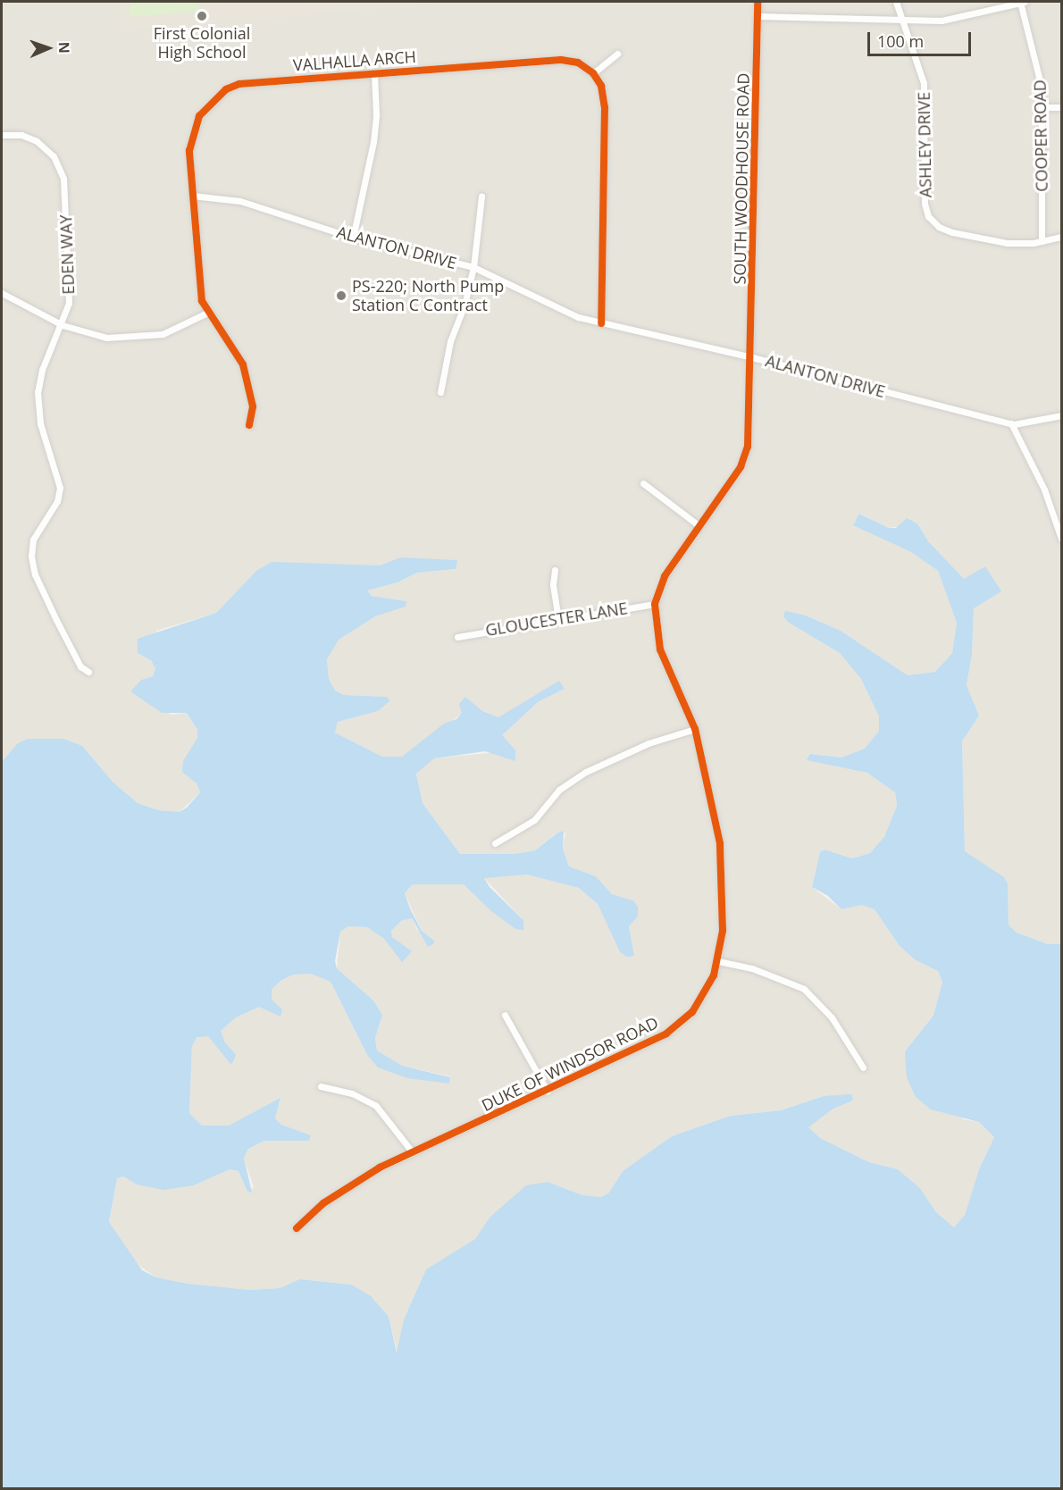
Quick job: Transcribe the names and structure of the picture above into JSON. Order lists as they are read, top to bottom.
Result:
{
  "streets": {
    "street": [
      "VALHALLA ARCH",
      "COOPER ROAD",
      "ASHLEY DRIVE",
      "SOUTH WOODHOUSE ROAD",
      "ALANTON DRIVE",
      "EDEN WAY",
      "GLOUCESTER LANE",
      "DUKE OF WINDSOR ROAD"
    ]
  },
  "crossings": [
    ["VALHALLA ARCH", "ALANTON DRIVE"],
    ["COOPER ROAD", "ASHLEY DRIVE"],
    ["SOUTH WOODHOUSE ROAD", "ALANTON DRIVE"],
    ["SOUTH WOODHOUSE ROAD", "DUKE OF WINDSOR ROAD"],
    ["ALANTON DRIVE", "DUKE OF WINDSOR ROAD"],
    ["GLOUCESTER LANE", "DUKE OF WINDSOR ROAD"]
  ],
  "places": ["First Colonial High School", "PS-220; North Pump Station C Contract"],
  "scale_bar": "100 m",
  "north": "right"
}
